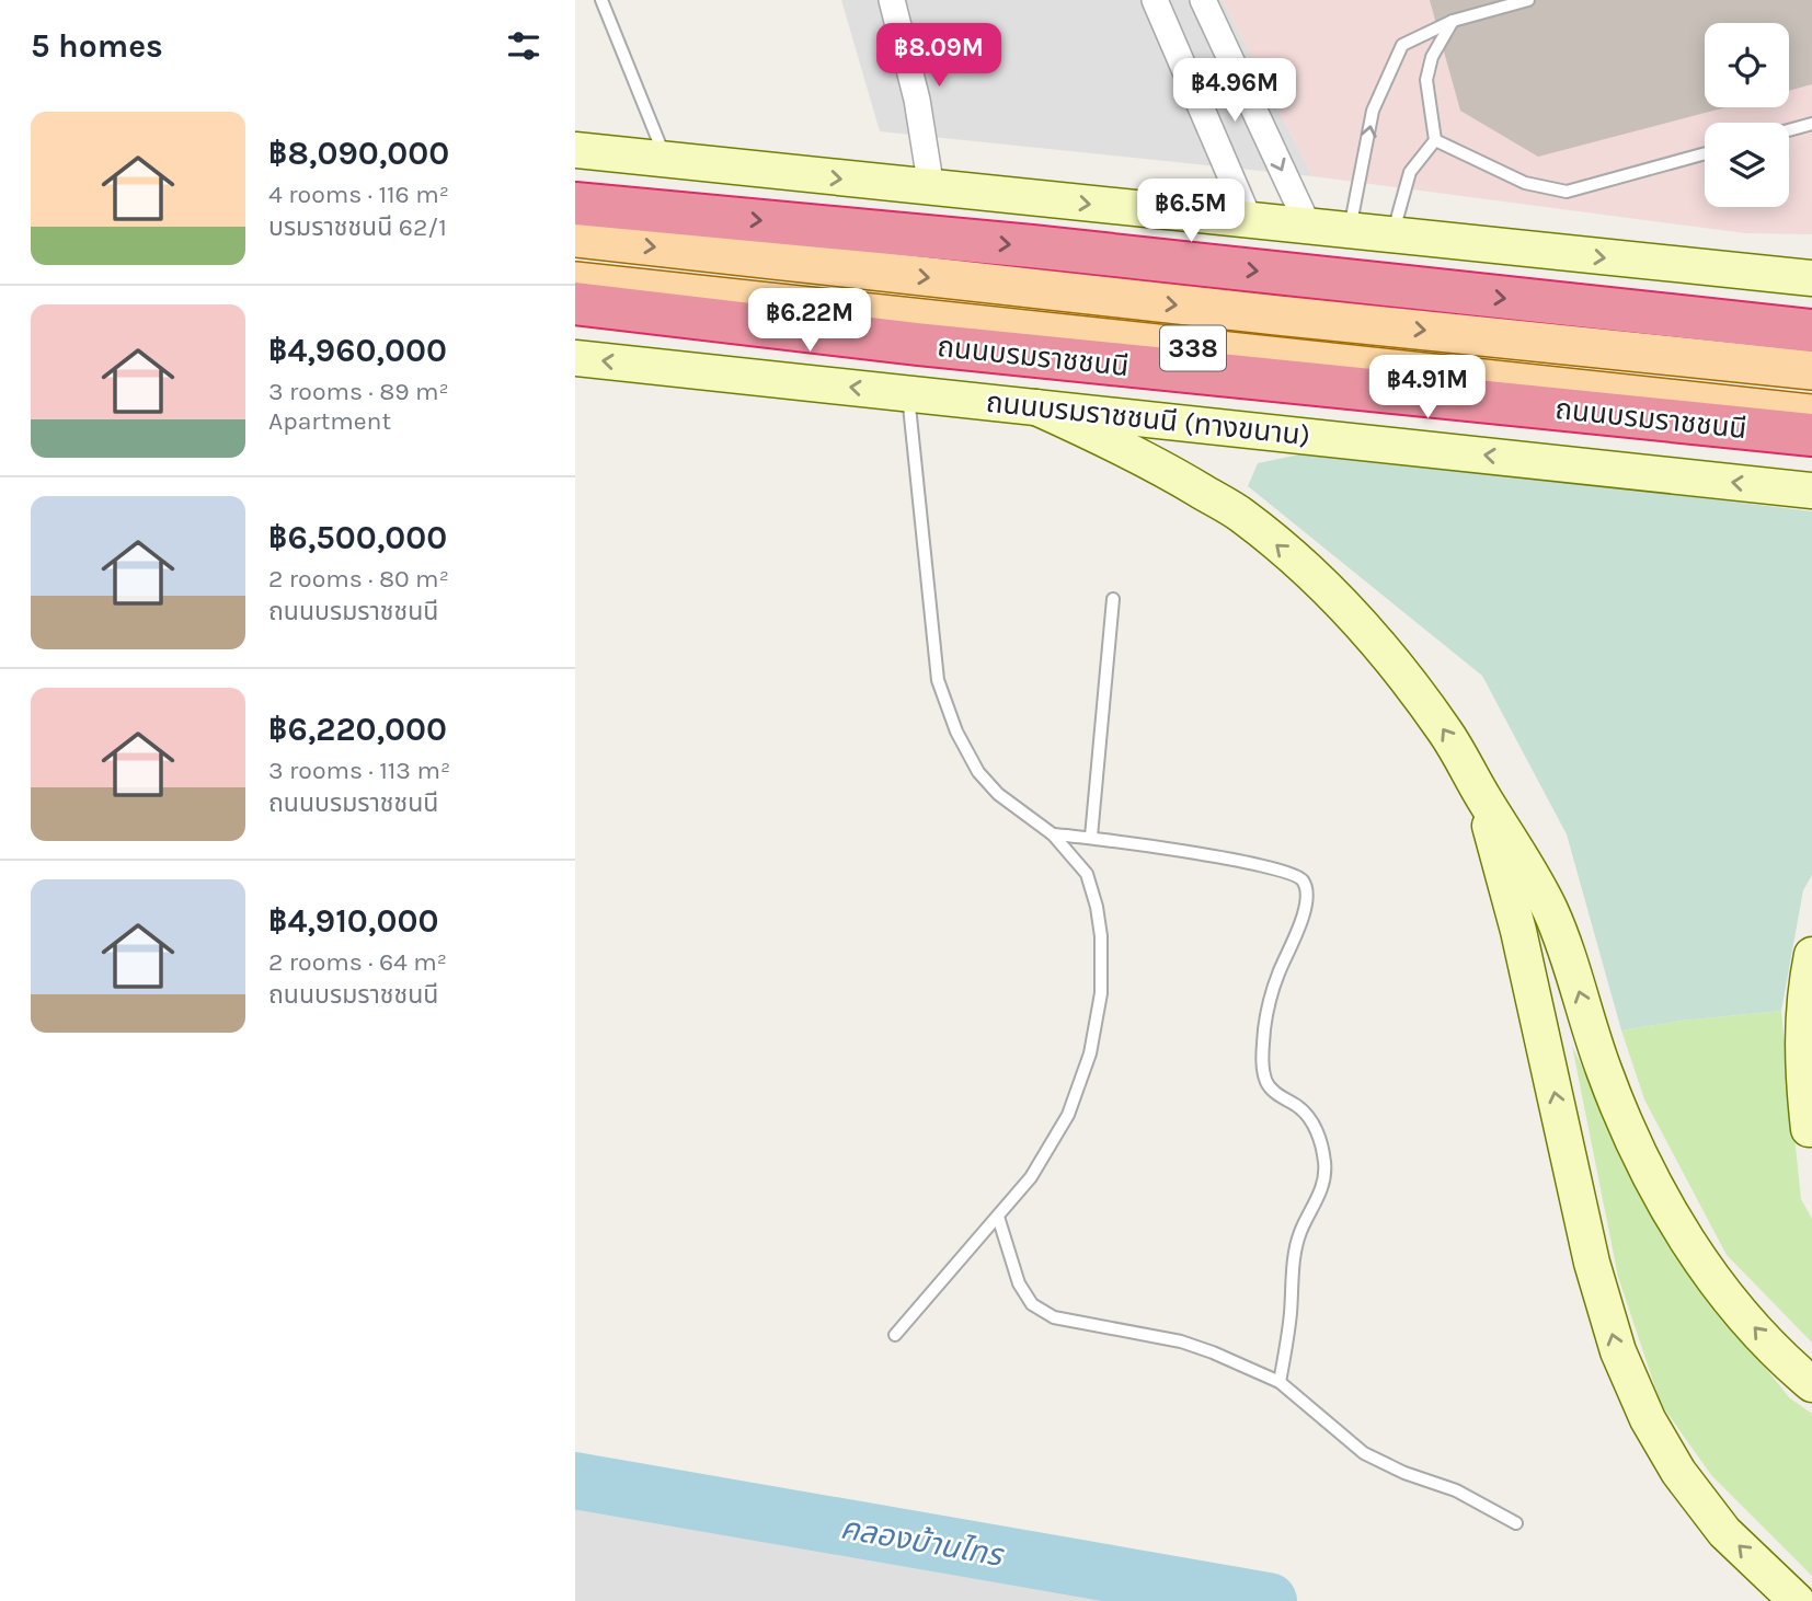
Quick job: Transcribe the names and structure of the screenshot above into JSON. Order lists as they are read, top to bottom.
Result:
{
  "streets": {
    "highway": ["338", "ถนนบรมราชชนนี"],
    "main road": ["ถนนบรมราชชนนี (ทางขนาน)"]
  },
  "water": ["คลองบ้านไทร"],
  "page": {
    "heading": "5 homes",
    "price": [
      "฿8.09M",
      "฿4.96M",
      "฿6.5M",
      "฿6.22M",
      "฿4.91M"
    ],
    "list": [
      {
        "name": "฿8,090,000",
        "note": "4 rooms · 116 m² · บรมราชชนนี 62/1"
      },
      {
        "name": "฿4,960,000",
        "note": "3 rooms · 89 m² · Apartment"
      },
      {
        "name": "฿6,500,000",
        "note": "2 rooms · 80 m² · ถนนบรมราชชนนี"
      },
      {
        "name": "฿6,220,000",
        "note": "3 rooms · 113 m² · ถนนบรมราชชนนี"
      },
      {
        "name": "฿4,910,000",
        "note": "2 rooms · 64 m² · ถนนบรมราชชนนี"
      }
    ]
  }
}
